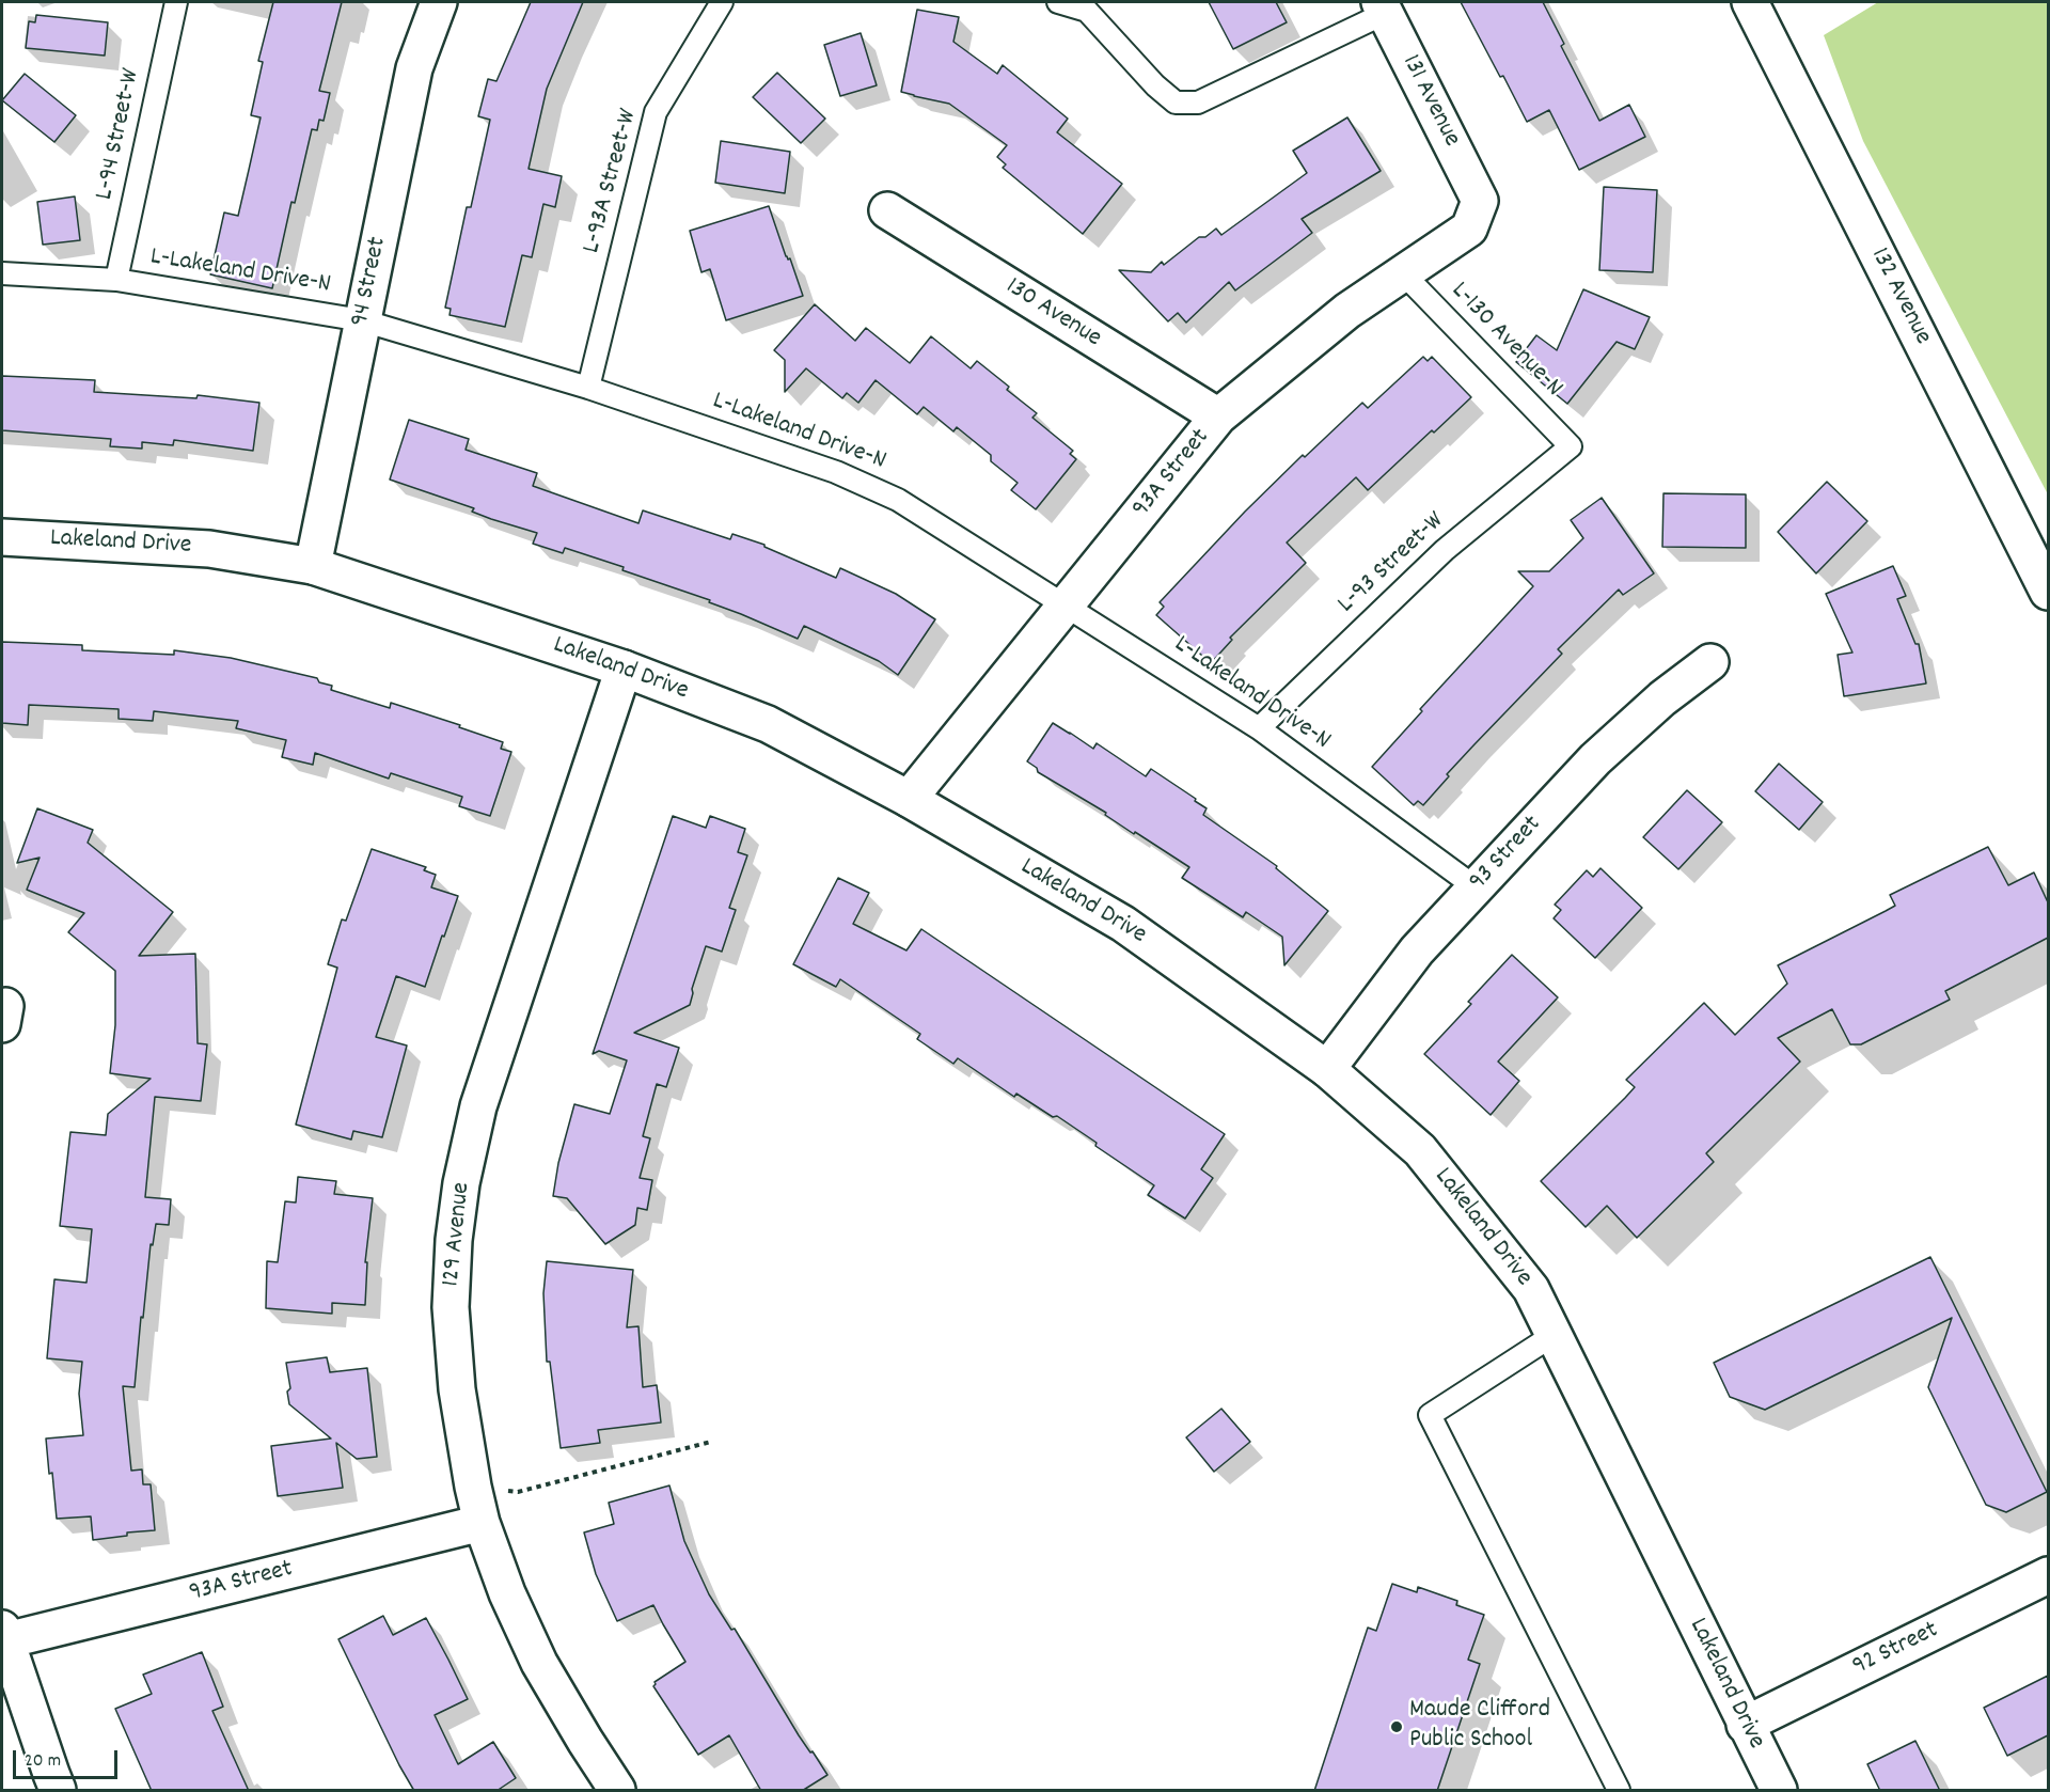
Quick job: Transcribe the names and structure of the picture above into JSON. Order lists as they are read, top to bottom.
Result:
{
  "streets": {
    "street": [
      "131 Avenue",
      "94 Street",
      "132 Avenue",
      "130 Avenue",
      "93A Street",
      "Lakeland Drive",
      "93 Street",
      "129 Avenue",
      "92 Street"
    ],
    "lane": [
      "L-94 Street-W",
      "L-93A Street-W",
      "L-Lakeland Drive-N",
      "L-130 Avenue-N",
      "L-93 Street-W"
    ]
  },
  "crossings": [
    ["131 Avenue", "93A Street"],
    ["L-94 Street-W", "L-Lakeland Drive-N"],
    ["L-93A Street-W", "L-Lakeland Drive-N"],
    ["L-Lakeland Drive-N", "94 Street"],
    ["L-Lakeland Drive-N", "93A Street"],
    ["L-Lakeland Drive-N", "L-93 Street-W"],
    ["L-Lakeland Drive-N", "93 Street"],
    ["94 Street", "Lakeland Drive"],
    ["130 Avenue", "93A Street"],
    ["L-130 Avenue-N", "93A Street"],
    ["L-130 Avenue-N", "L-93 Street-W"],
    ["93A Street", "Lakeland Drive"],
    ["93A Street", "129 Avenue"],
    ["Lakeland Drive", "93 Street"],
    ["Lakeland Drive", "129 Avenue"],
    ["Lakeland Drive", "92 Street"]
  ],
  "places": ["Maude Clifford Public School"],
  "scale_bar": "20 m"
}
